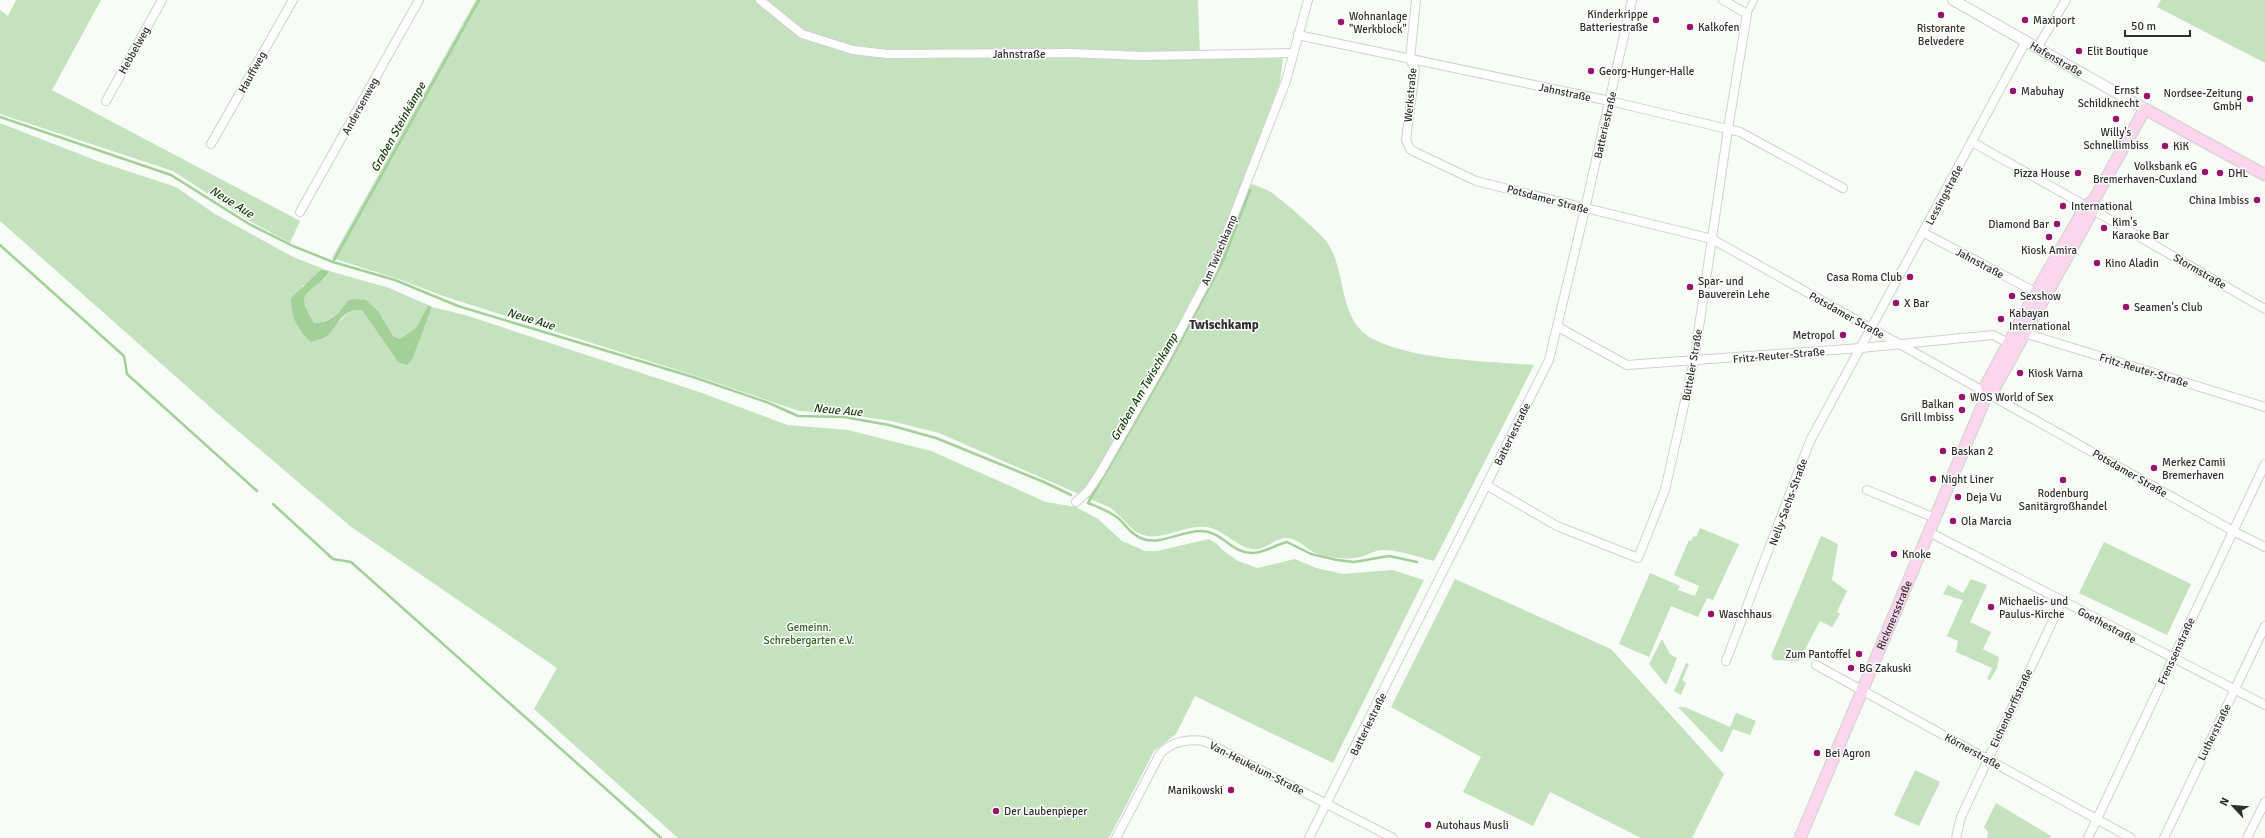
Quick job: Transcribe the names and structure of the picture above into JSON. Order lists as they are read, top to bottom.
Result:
{
  "streets": {
    "main road": ["Hafenstraße", "Rickmersstraße"],
    "street": [
      "Hebbelweg",
      "Jahnstraße",
      "Hauffweg",
      "Werkstraße",
      "Andersenweg",
      "Batteriestraße",
      "Lessingstraße",
      "Potsdamer Straße",
      "Am Twischkamp",
      "Stormstraße",
      "Fritz-Reuter-Straße",
      "Bütteler Straße",
      "Nelly-Sachs-Straße",
      "Goethestraße",
      "Frenssenstraße",
      "Eichendorffstraße",
      "Lutherstraße",
      "Körnerstraße",
      "Van-Heukelum-Straße"
    ]
  },
  "crossings": [
    ["Jahnstraße", "Werkstraße"],
    ["Jahnstraße", "Batteriestraße"],
    ["Jahnstraße", "Lessingstraße"],
    ["Jahnstraße", "Am Twischkamp"],
    ["Jahnstraße", "Bütteler Straße"],
    ["Jahnstraße", "Rickmersstraße"],
    ["Hafenstraße", "Lessingstraße"],
    ["Hafenstraße", "Rickmersstraße"],
    ["Werkstraße", "Potsdamer Straße"],
    ["Batteriestraße", "Potsdamer Straße"],
    ["Batteriestraße", "Fritz-Reuter-Straße"],
    ["Batteriestraße", "Bütteler Straße"],
    ["Batteriestraße", "Van-Heukelum-Straße"],
    ["Lessingstraße", "Potsdamer Straße"],
    ["Lessingstraße", "Stormstraße"],
    ["Lessingstraße", "Fritz-Reuter-Straße"],
    ["Lessingstraße", "Nelly-Sachs-Straße"],
    ["Potsdamer Straße", "Fritz-Reuter-Straße"],
    ["Potsdamer Straße", "Bütteler Straße"],
    ["Potsdamer Straße", "Rickmersstraße"],
    ["Potsdamer Straße", "Frenssenstraße"],
    ["Stormstraße", "Rickmersstraße"],
    ["Fritz-Reuter-Straße", "Bütteler Straße"],
    ["Fritz-Reuter-Straße", "Nelly-Sachs-Straße"],
    ["Fritz-Reuter-Straße", "Rickmersstraße"],
    ["Rickmersstraße", "Goethestraße"],
    ["Rickmersstraße", "Körnerstraße"],
    ["Goethestraße", "Frenssenstraße"],
    ["Goethestraße", "Eichendorffstraße"],
    ["Goethestraße", "Lutherstraße"],
    ["Frenssenstraße", "Körnerstraße"],
    ["Eichendorffstraße", "Körnerstraße"]
  ],
  "districts": ["Twischkamp"],
  "water": ["Graben Steinkämpe", "Neue Aue", "Graben Am Twischkamp"],
  "parks": ["Gemeinn. Schrebergarten e.V."],
  "places": [
    "Ristorante Belvedere",
    "Kinderkrippe Batteriestraße",
    "Maxiport",
    "Wohnanlage \"Werkblock\"",
    "Kalkofen",
    "Elit Boutique",
    "Georg-Hunger-Halle",
    "Mabuhay",
    "Ernst Schildknecht",
    "Nordsee-Zeitung GmbH",
    "Willy's Schnellimbiss",
    "KiK",
    "Volksbank eG Bremerhaven-Cuxland",
    "Pizza House",
    "DHL",
    "China Imbiss",
    "International",
    "Diamond Bar",
    "Kim's Karaoke Bar",
    "Kiosk Amira",
    "Kino Aladin",
    "Casa Roma Club",
    "Spar- und Bauverein Lehe",
    "Sexshow",
    "X Bar",
    "Seamen's Club",
    "Kabayan International",
    "Metropol",
    "Kiosk Varna",
    "WOS World of Sex",
    "Balkan Grill Imbiss",
    "Baskan 2",
    "Merkez Camii Bremerhaven",
    "Night Liner",
    "Rodenburg Sanitärgroßhandel",
    "Deja Vu",
    "Ola Marcia",
    "Knoke",
    "Michaelis- und Paulus-Kirche",
    "Waschhaus",
    "Zum Pantoffel",
    "BG Zakuski",
    "Bei Agron",
    "Manikowski",
    "Der Laubenpieper",
    "Autohaus Musli"
  ],
  "scale_bar": "50 m",
  "north": "top left"
}
